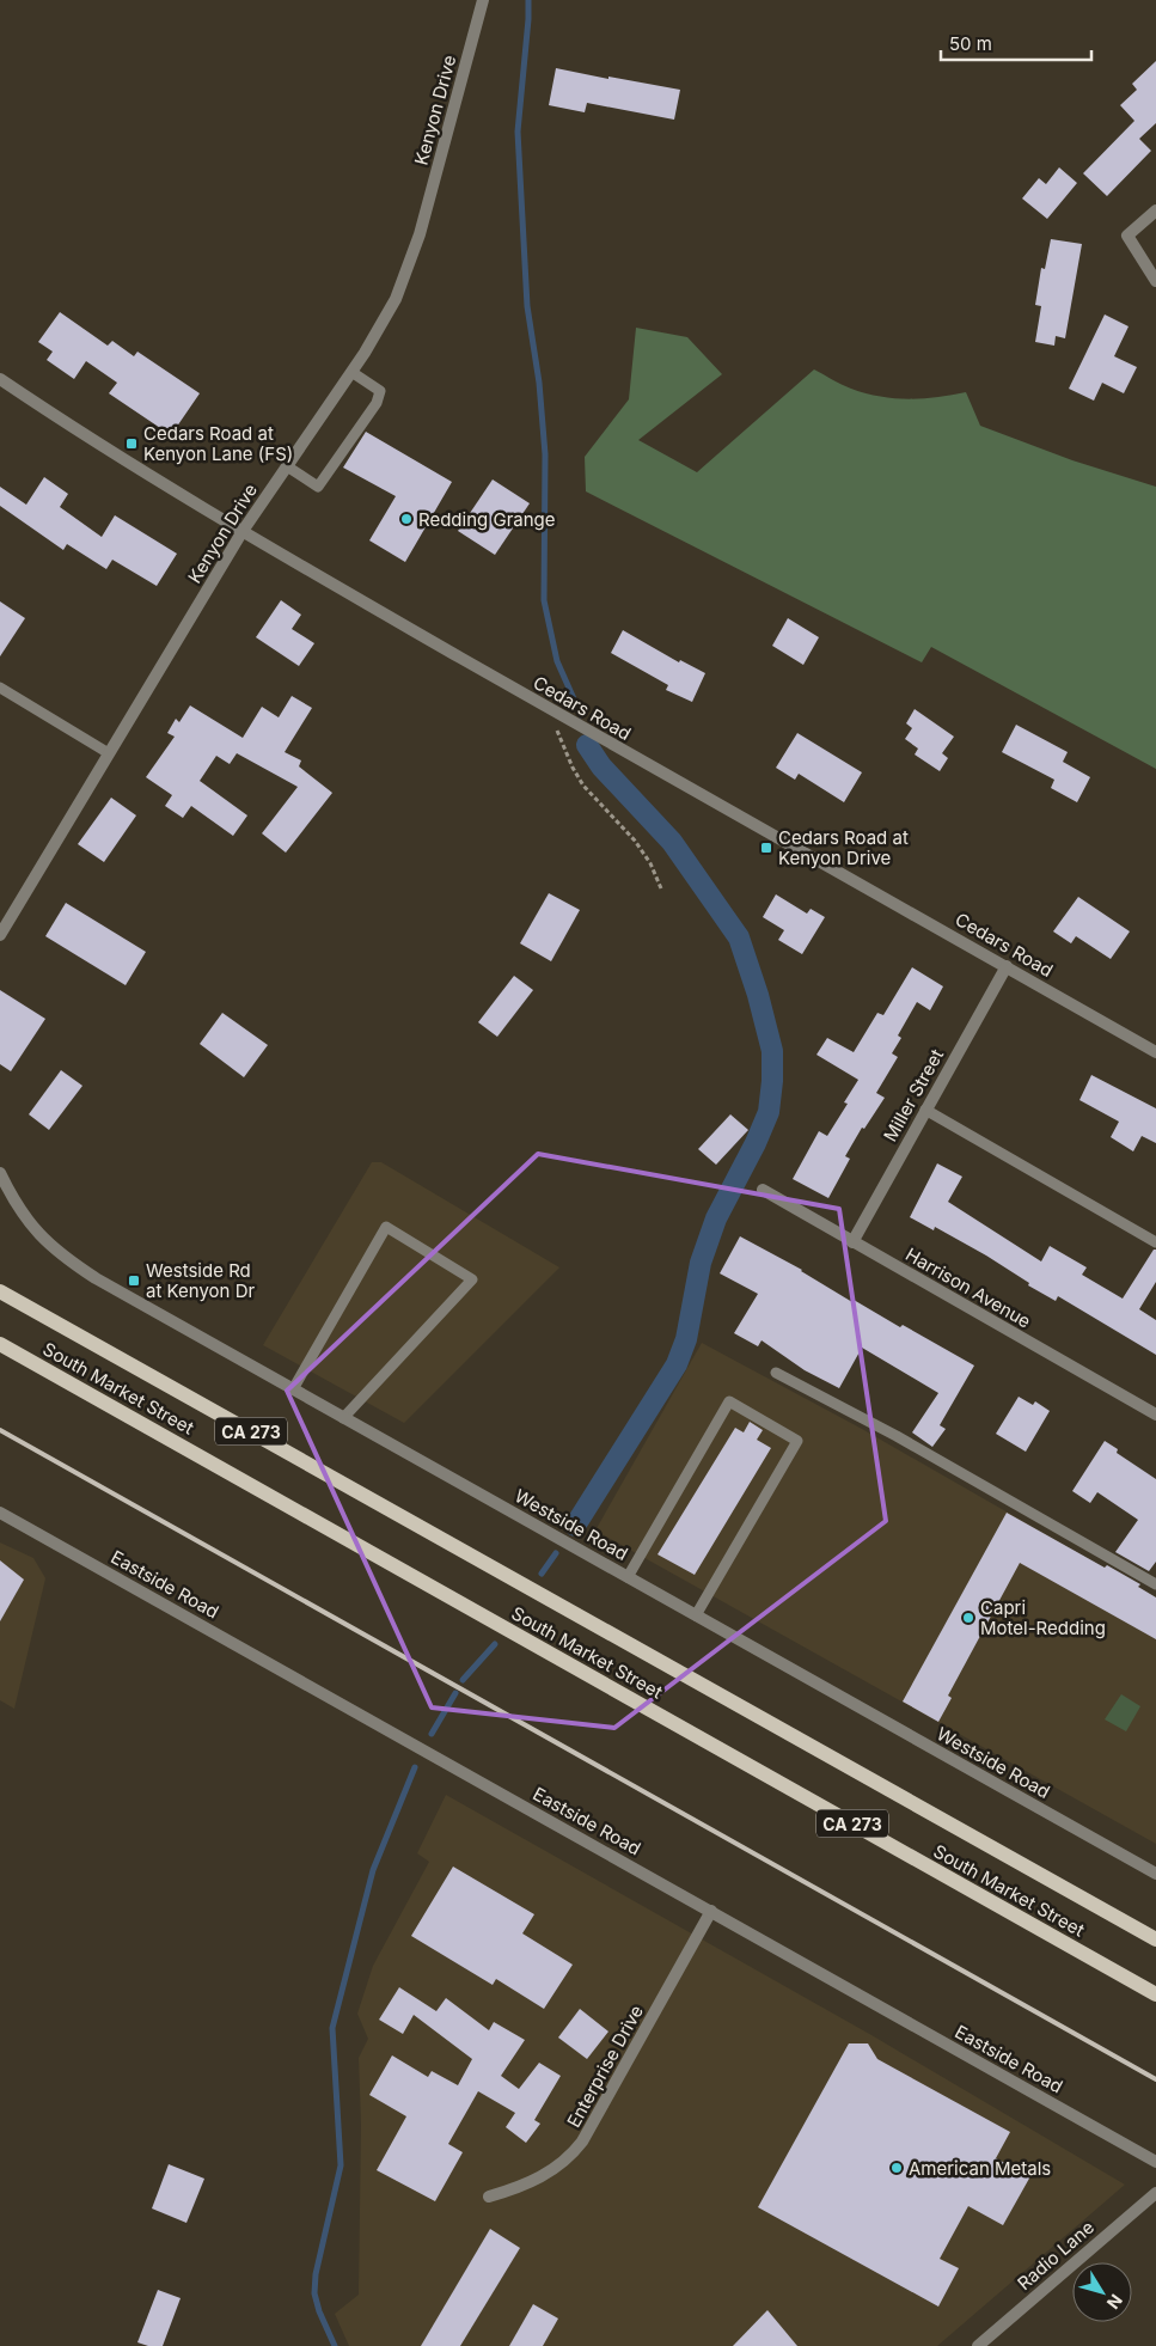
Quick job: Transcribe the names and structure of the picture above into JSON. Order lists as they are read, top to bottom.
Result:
{
  "streets": {
    "main road": ["South Market Street", "CA 273"],
    "street": [
      "Kenyon Drive",
      "Cedars Road",
      "Miller Street",
      "Harrison Avenue",
      "Westside Road",
      "Eastside Road",
      "Enterprise Drive",
      "Radio Lane"
    ]
  },
  "crossings": [
    ["Kenyon Drive", "Cedars Road"],
    ["Cedars Road", "Miller Street"],
    ["Miller Street", "Harrison Avenue"],
    ["Eastside Road", "Enterprise Drive"]
  ],
  "places": {
    "transit": ["Cedars Road at Kenyon Lane (FS)", "Cedars Road at Kenyon Drive", "Westside Rd at Kenyon Dr"],
    "other": ["Redding Grange", "Capri Motel-Redding", "American Metals"]
  },
  "scale_bar": "50 m",
  "north": "bottom right"
}
